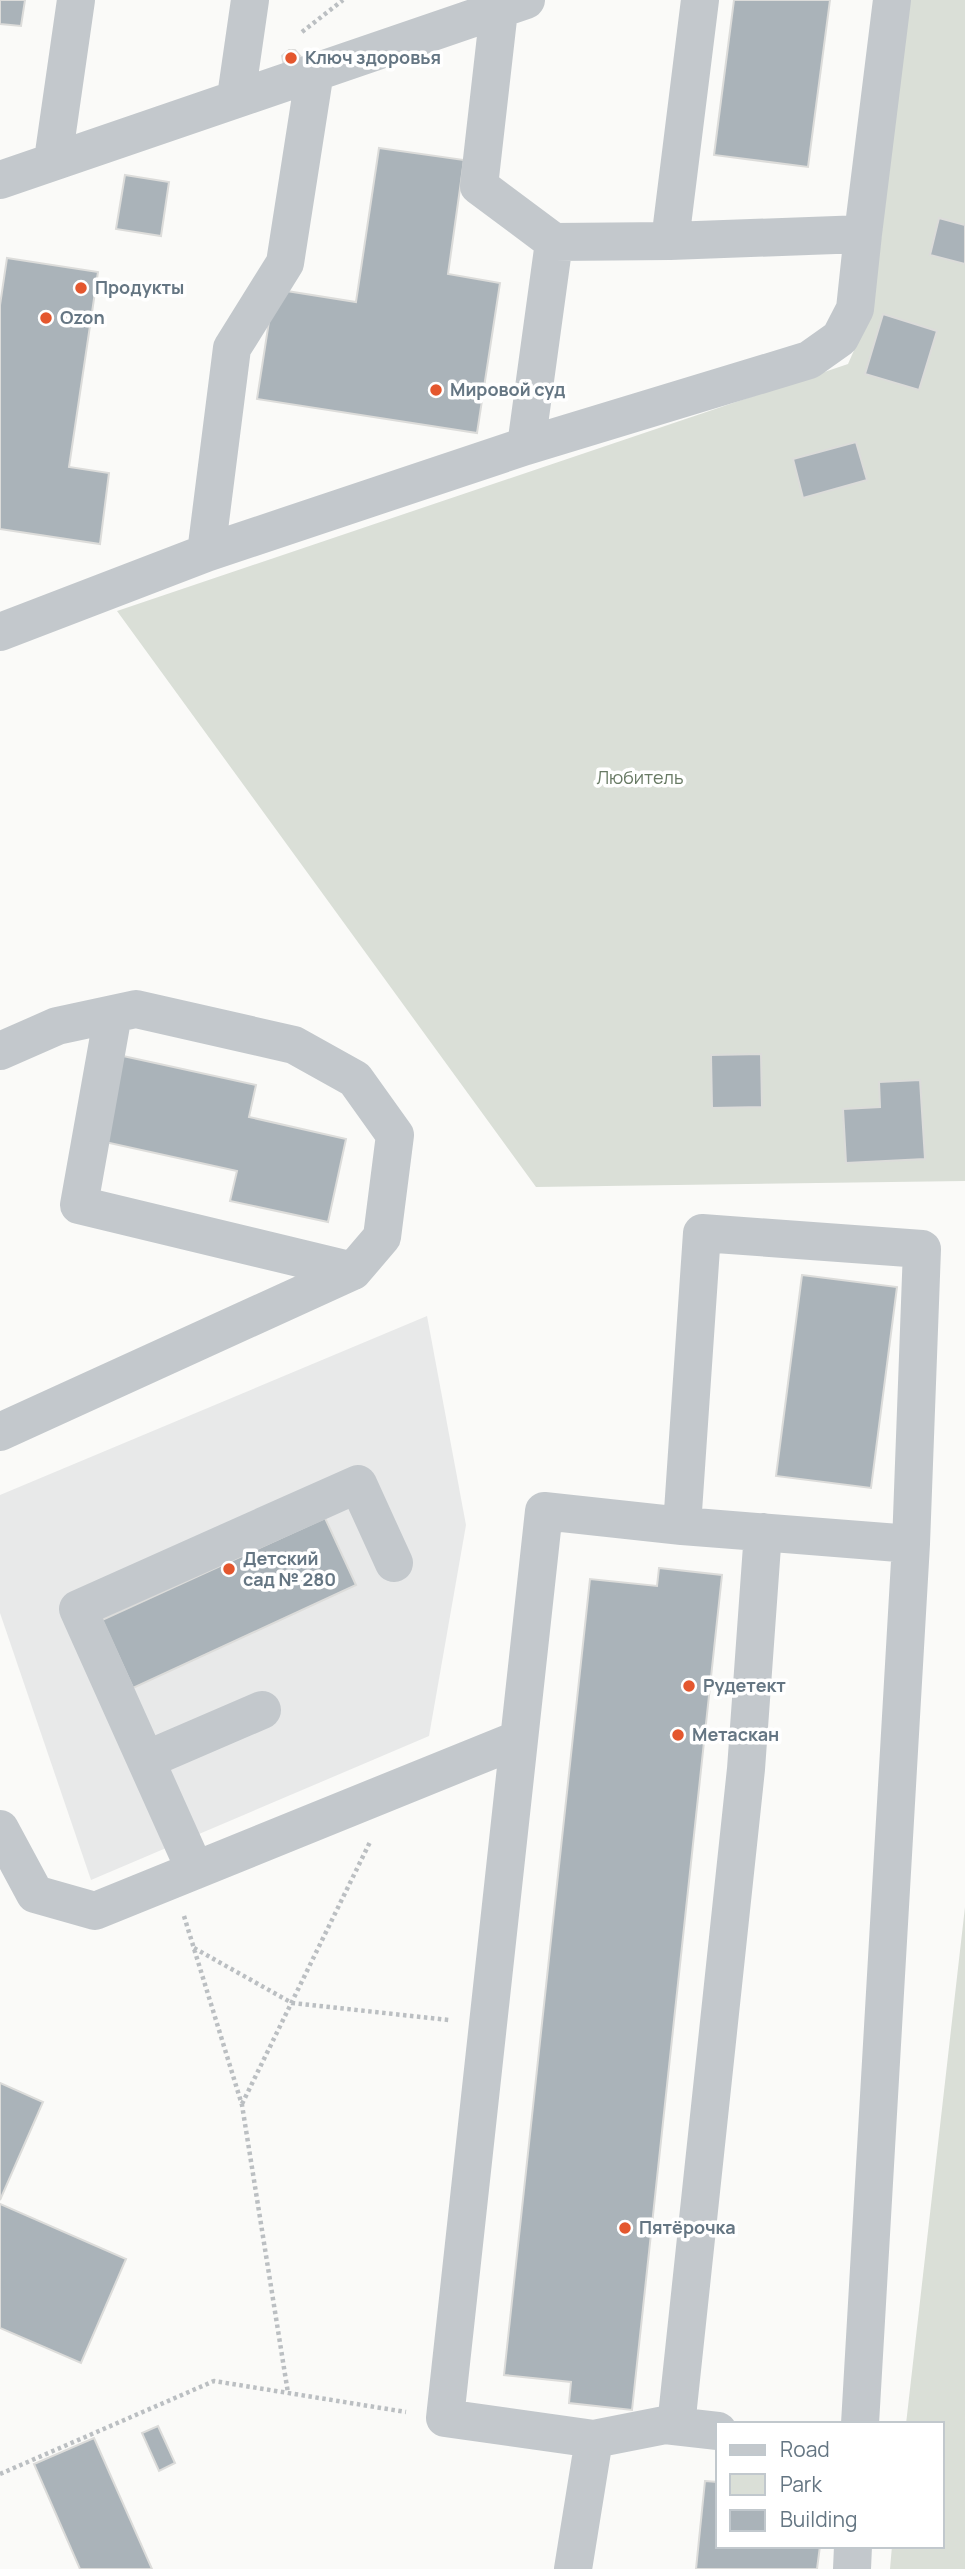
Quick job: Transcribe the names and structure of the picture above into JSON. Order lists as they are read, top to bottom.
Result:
{
  "parks": ["Любитель"],
  "places": [
    "Ключ здоровья",
    "Продукты",
    "Ozon",
    "Мировой суд",
    "Детский сад № 280",
    "Рудетект",
    "Метаскан",
    "Пятёрочка"
  ],
  "legend": ["Road", "Park", "Building"]
}
